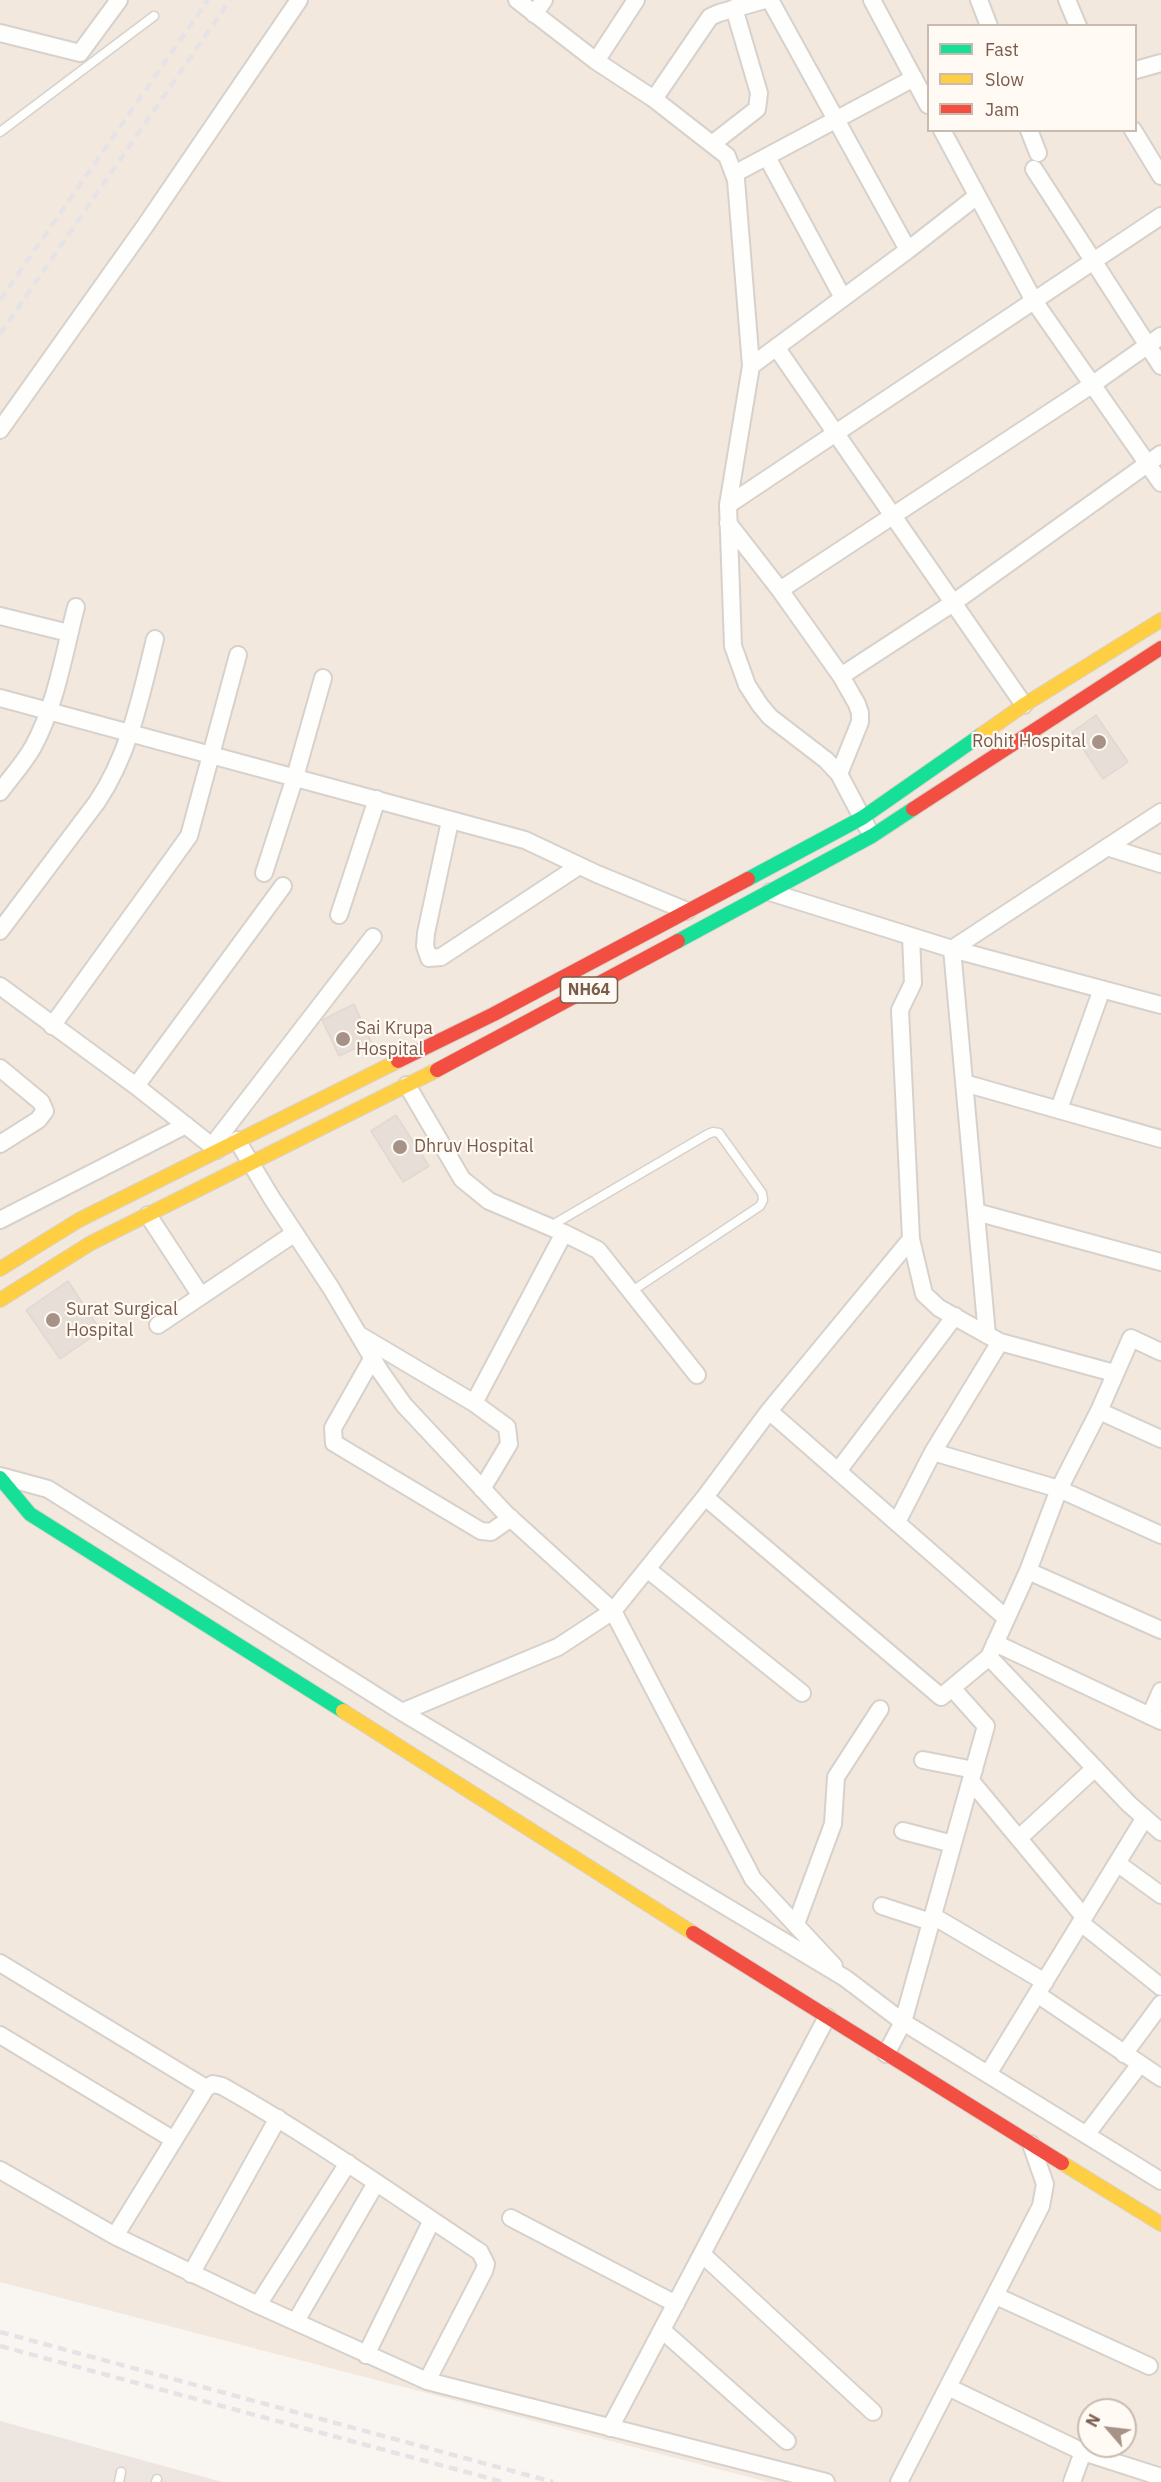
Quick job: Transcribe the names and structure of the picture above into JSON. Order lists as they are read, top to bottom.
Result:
{
  "streets": {
    "main road": ["NH64"]
  },
  "places": [
    "Rohit Hospital",
    "Sai Krupa Hospital",
    "Dhruv Hospital",
    "Surat Surgical Hospital"
  ],
  "legend": ["Fast", "Slow", "Jam"],
  "north": "top left"
}
